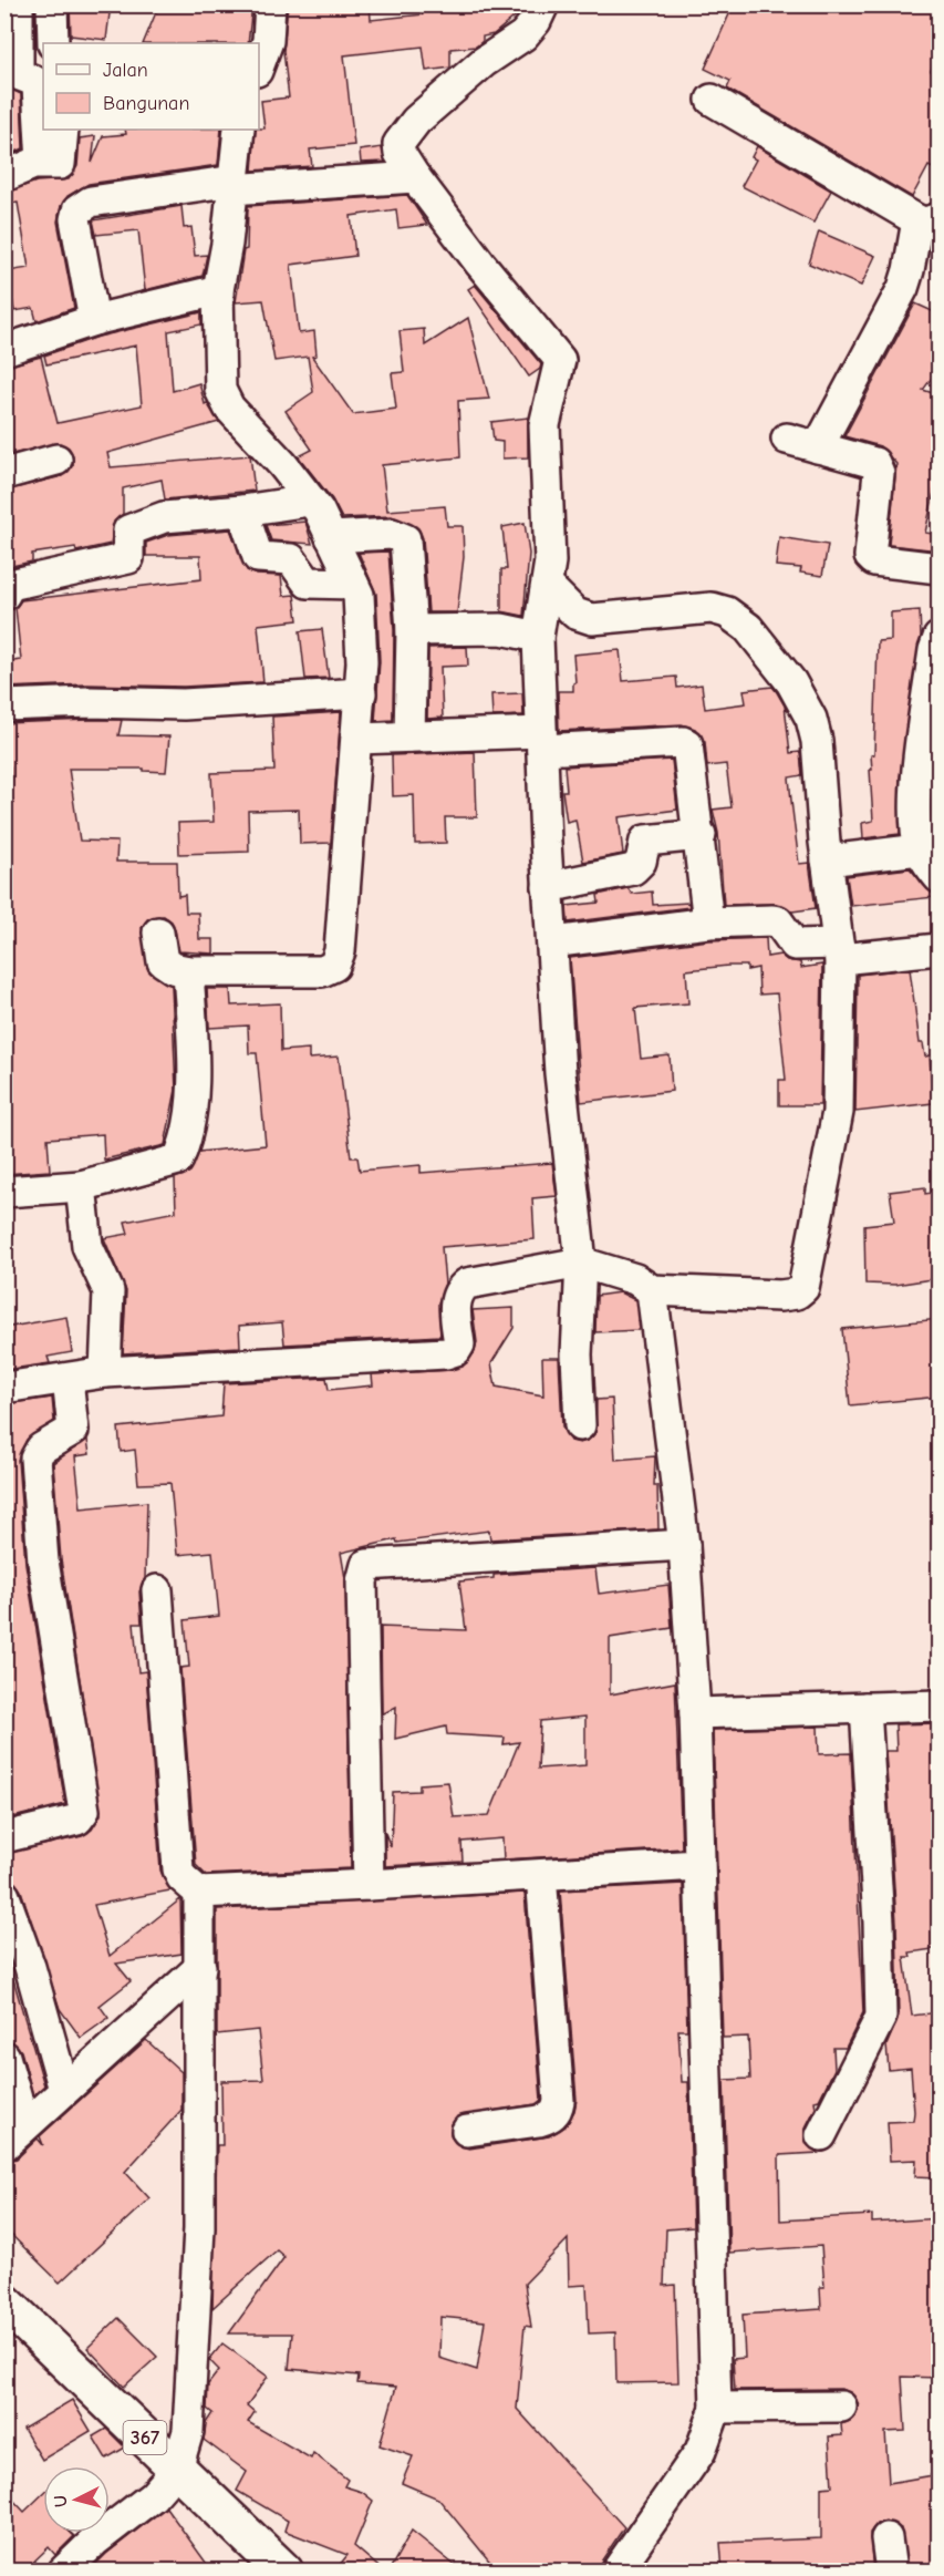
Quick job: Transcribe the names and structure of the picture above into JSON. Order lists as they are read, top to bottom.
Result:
{
  "streets": {
    "main road": ["367"]
  },
  "legend": ["Jalan", "Bangunan"],
  "north": "left"
}
